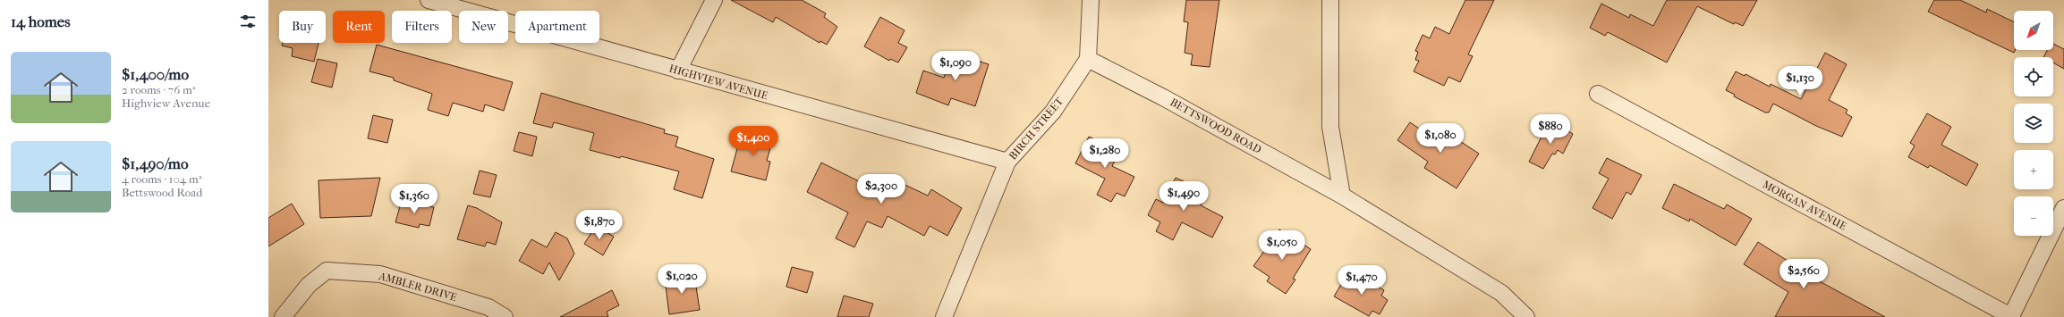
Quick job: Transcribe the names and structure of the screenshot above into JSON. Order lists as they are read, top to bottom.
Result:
{
  "streets": {
    "street": [
      "HIGHVIEW AVENUE",
      "BETTSWOOD ROAD",
      "BIRCH STREET",
      "MORGAN AVENUE",
      "AMBLER DRIVE"
    ]
  },
  "crossings": [
    ["HIGHVIEW AVENUE", "BIRCH STREET"],
    ["BETTSWOOD ROAD", "BIRCH STREET"]
  ],
  "north": "bottom left",
  "page": {
    "heading": "14 homes",
    "map_buttons": ["+", "−"],
    "chip": [
      "Buy",
      "Rent",
      "Filters",
      "New",
      "Apartment"
    ],
    "list": [
      {
        "name": "$1,400/mo",
        "note": "2 rooms · 76 m² · Highview Avenue"
      },
      {
        "name": "$1,490/mo",
        "note": "4 rooms · 104 m² · Bettswood Road"
      }
    ],
    "price": [
      "$1,090",
      "$1,130",
      "$880",
      "$1,080",
      "$1,400",
      "$1,280",
      "$2,300",
      "$1,490",
      "$1,360",
      "$1,870",
      "$1,050",
      "$2,560",
      "$1,020",
      "$1,470"
    ]
  }
}
